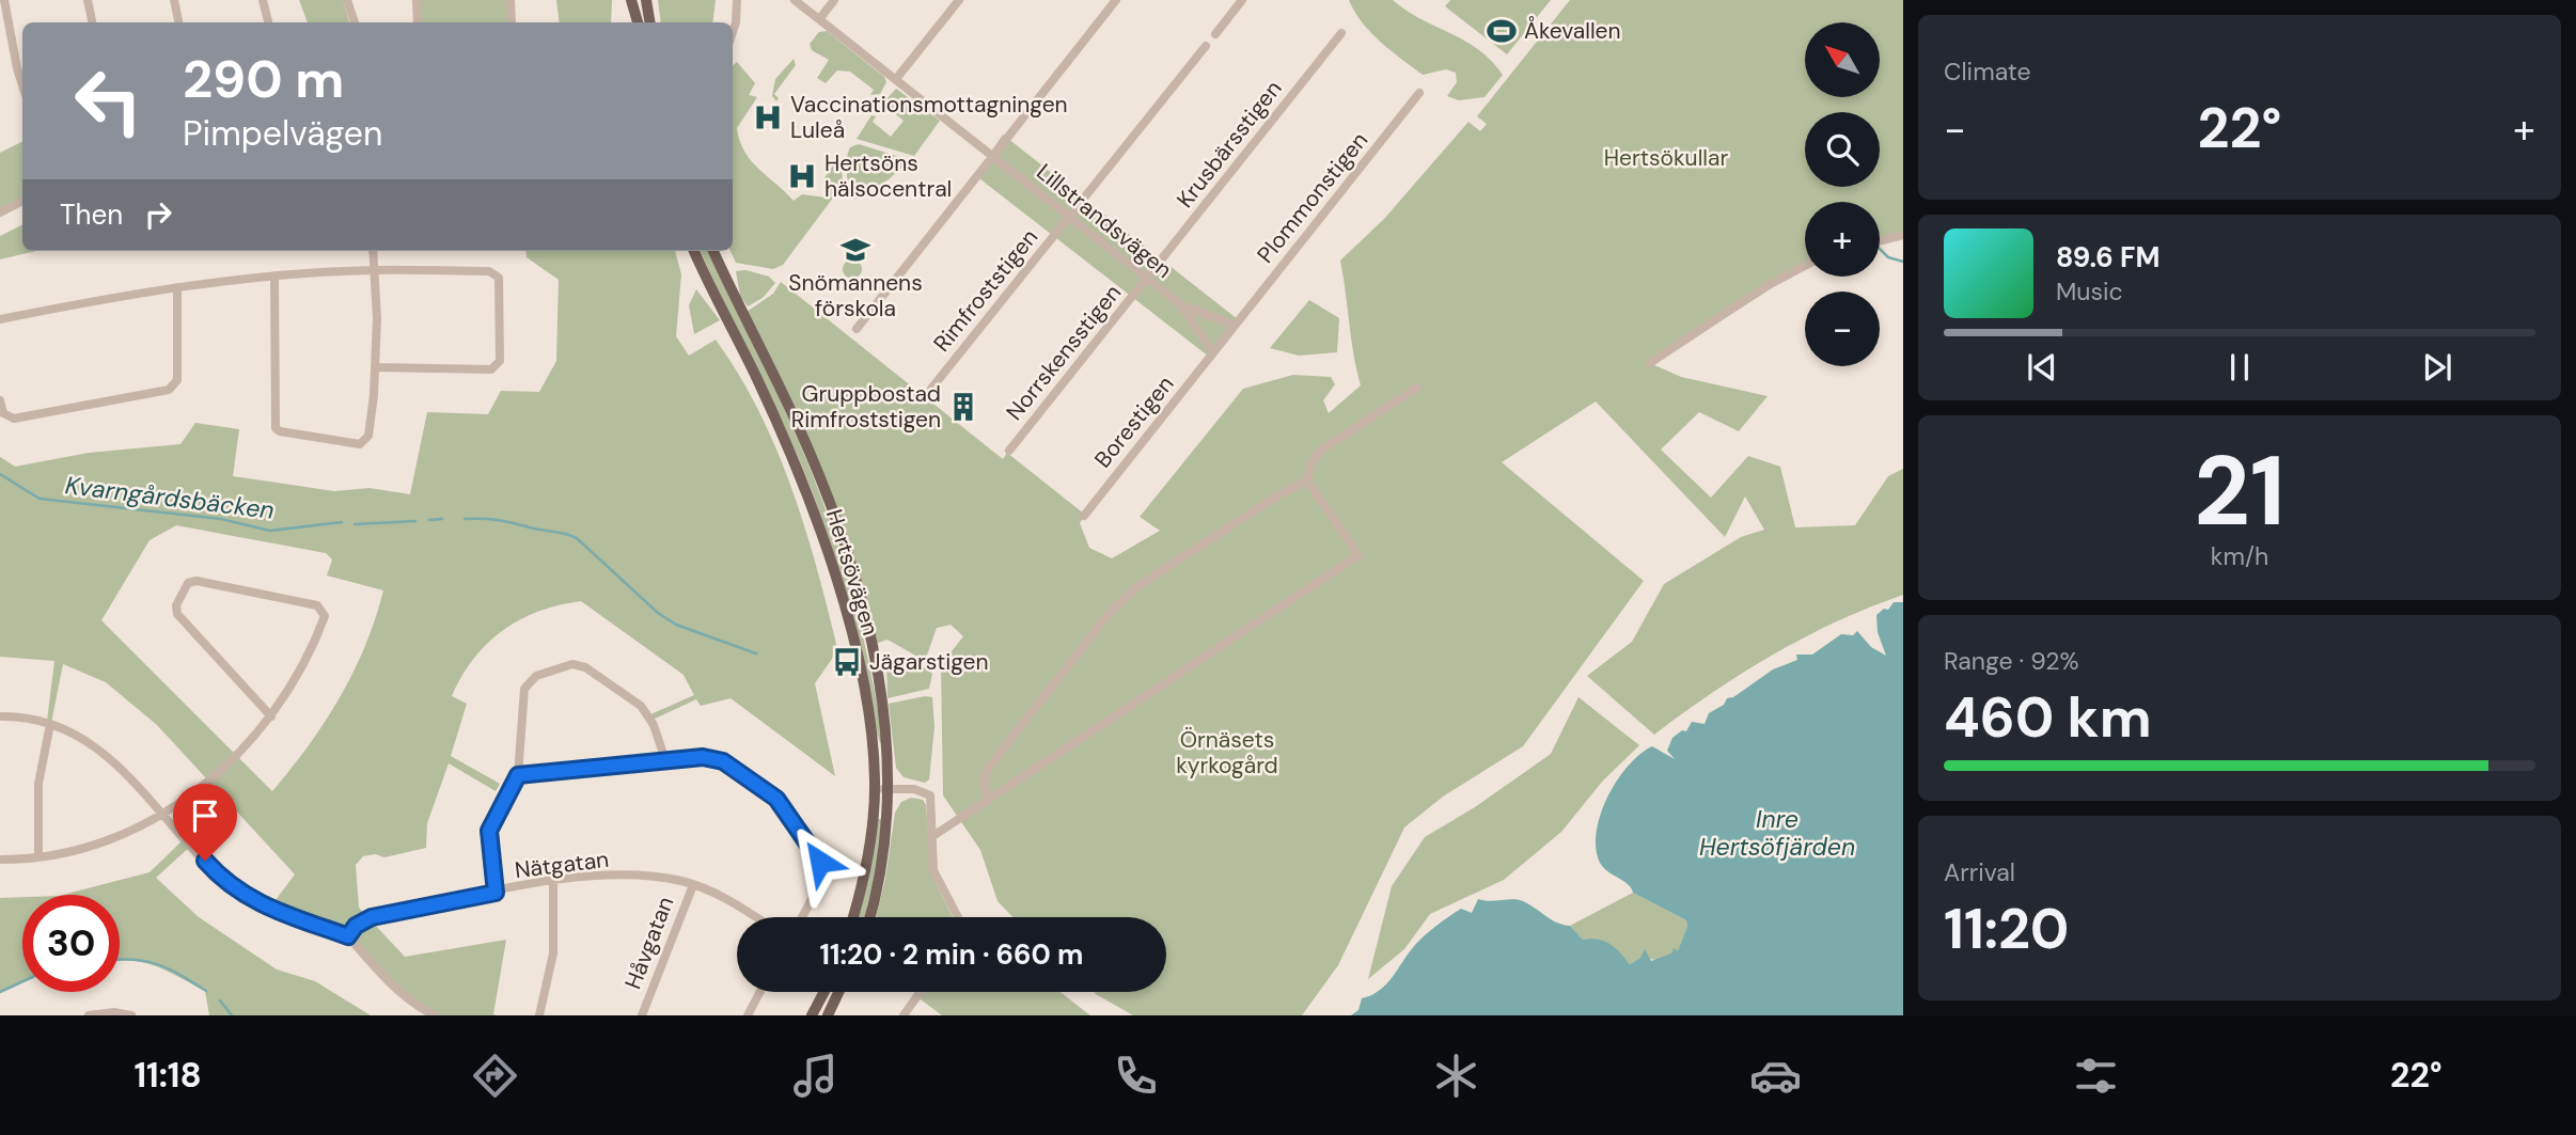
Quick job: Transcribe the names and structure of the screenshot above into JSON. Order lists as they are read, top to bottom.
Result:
{
  "streets": {
    "main road": ["Hertsövägen"],
    "street": [
      "Krusbärsstigen",
      "Plommonstigen",
      "Lillstrandsvägen",
      "Rimfroststigen",
      "Norrskensstigen",
      "Borestigen",
      "Nätgatan",
      "Håvgatan"
    ]
  },
  "crossings": [
    ["Krusbärsstigen", "Lillstrandsvägen"],
    ["Krusbärsstigen", "Norrskensstigen"],
    ["Plommonstigen", "Lillstrandsvägen"],
    ["Lillstrandsvägen", "Rimfroststigen"],
    ["Lillstrandsvägen", "Norrskensstigen"],
    ["Lillstrandsvägen", "Borestigen"],
    ["Nätgatan", "Håvgatan"]
  ],
  "water": ["Kvarngårdsbäcken", "Inre Hertsöfjärden"],
  "parks": ["Hertsökullar", "Örnäsets kyrkogård"],
  "places": {
    "sports": ["Åkevallen"],
    "hospital": ["Vaccinationsmottagningen Luleå", "Hertsöns hälsocentral"],
    "school or university": ["Snömannens förskola"],
    "building": ["Gruppbostad Rimfroststigen"],
    "bus stop": ["Jägarstigen"]
  },
  "north": "top left",
  "page": {
    "tile": [
      "Climate",
      ["21", "km/h"],
      ["Range · 92%", "460 km"],
      ["Arrival", "11:20"]
    ],
    "map_buttons": ["+", "−"],
    "turn": ["290 m", "Pimpelvägen"],
    "heat": ["−", "22°", "+"],
    "then": "Then",
    "song": ["89.6 FM", "Music"],
    "limit": "30",
    "trip": "11:20 · 2 min · 660 m",
    "tabs": ["11:18", "22°"]
  }
}
